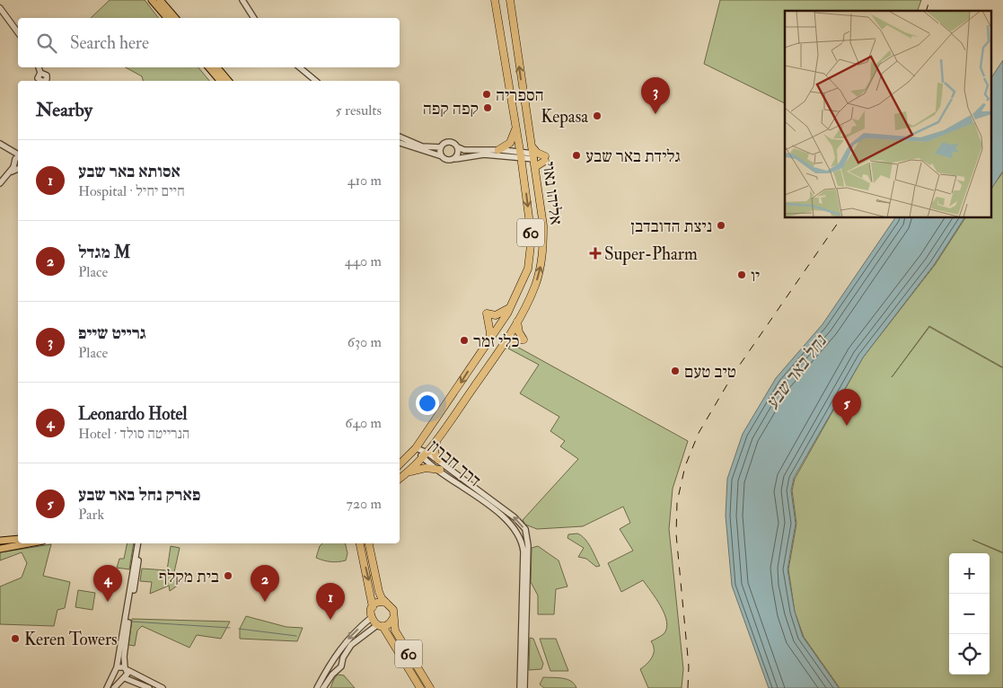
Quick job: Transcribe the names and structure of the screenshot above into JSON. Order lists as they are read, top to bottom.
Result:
{
  "streets": {
    "highway": ["אליהו נאוי", "60"],
    "street": ["דרך חברון"]
  },
  "crossings": [
    ["אליהו נאוי", "דרך חברון"]
  ],
  "water": ["נחל באר שבע"],
  "places": {
    "other": [
      "הספריה",
      "קפה קפה",
      "Kepasa",
      "גלידת באר שבע",
      "ניצת הדובדבן",
      "יו",
      "כלי זמר",
      "טיב טעם",
      "בית מקלף",
      "Keren Towers"
    ],
    "health": ["Super-Pharm"]
  },
  "page": {
    "search": "Search here",
    "pins": [
      "3",
      "5",
      "2",
      "4",
      "1"
    ],
    "heading": ["Nearby", "5 results"],
    "list": [
      {
        "mark": "1",
        "name": "אסותא באר שבע",
        "note": "Hospital · חיים יחיל",
        "value": "410 m"
      },
      {
        "mark": "2",
        "name": "מגדל M",
        "note": "Place",
        "value": "440 m"
      },
      {
        "mark": "3",
        "name": "גרייט שייפ",
        "note": "Place",
        "value": "630 m"
      },
      {
        "mark": "4",
        "name": "Leonardo Hotel",
        "note": "Hotel · הנרייטה סולד",
        "value": "640 m"
      },
      {
        "mark": "5",
        "name": "פארק נחל באר שבע",
        "note": "Park",
        "value": "720 m"
      }
    ],
    "map_buttons": ["+", "−"]
  }
}
